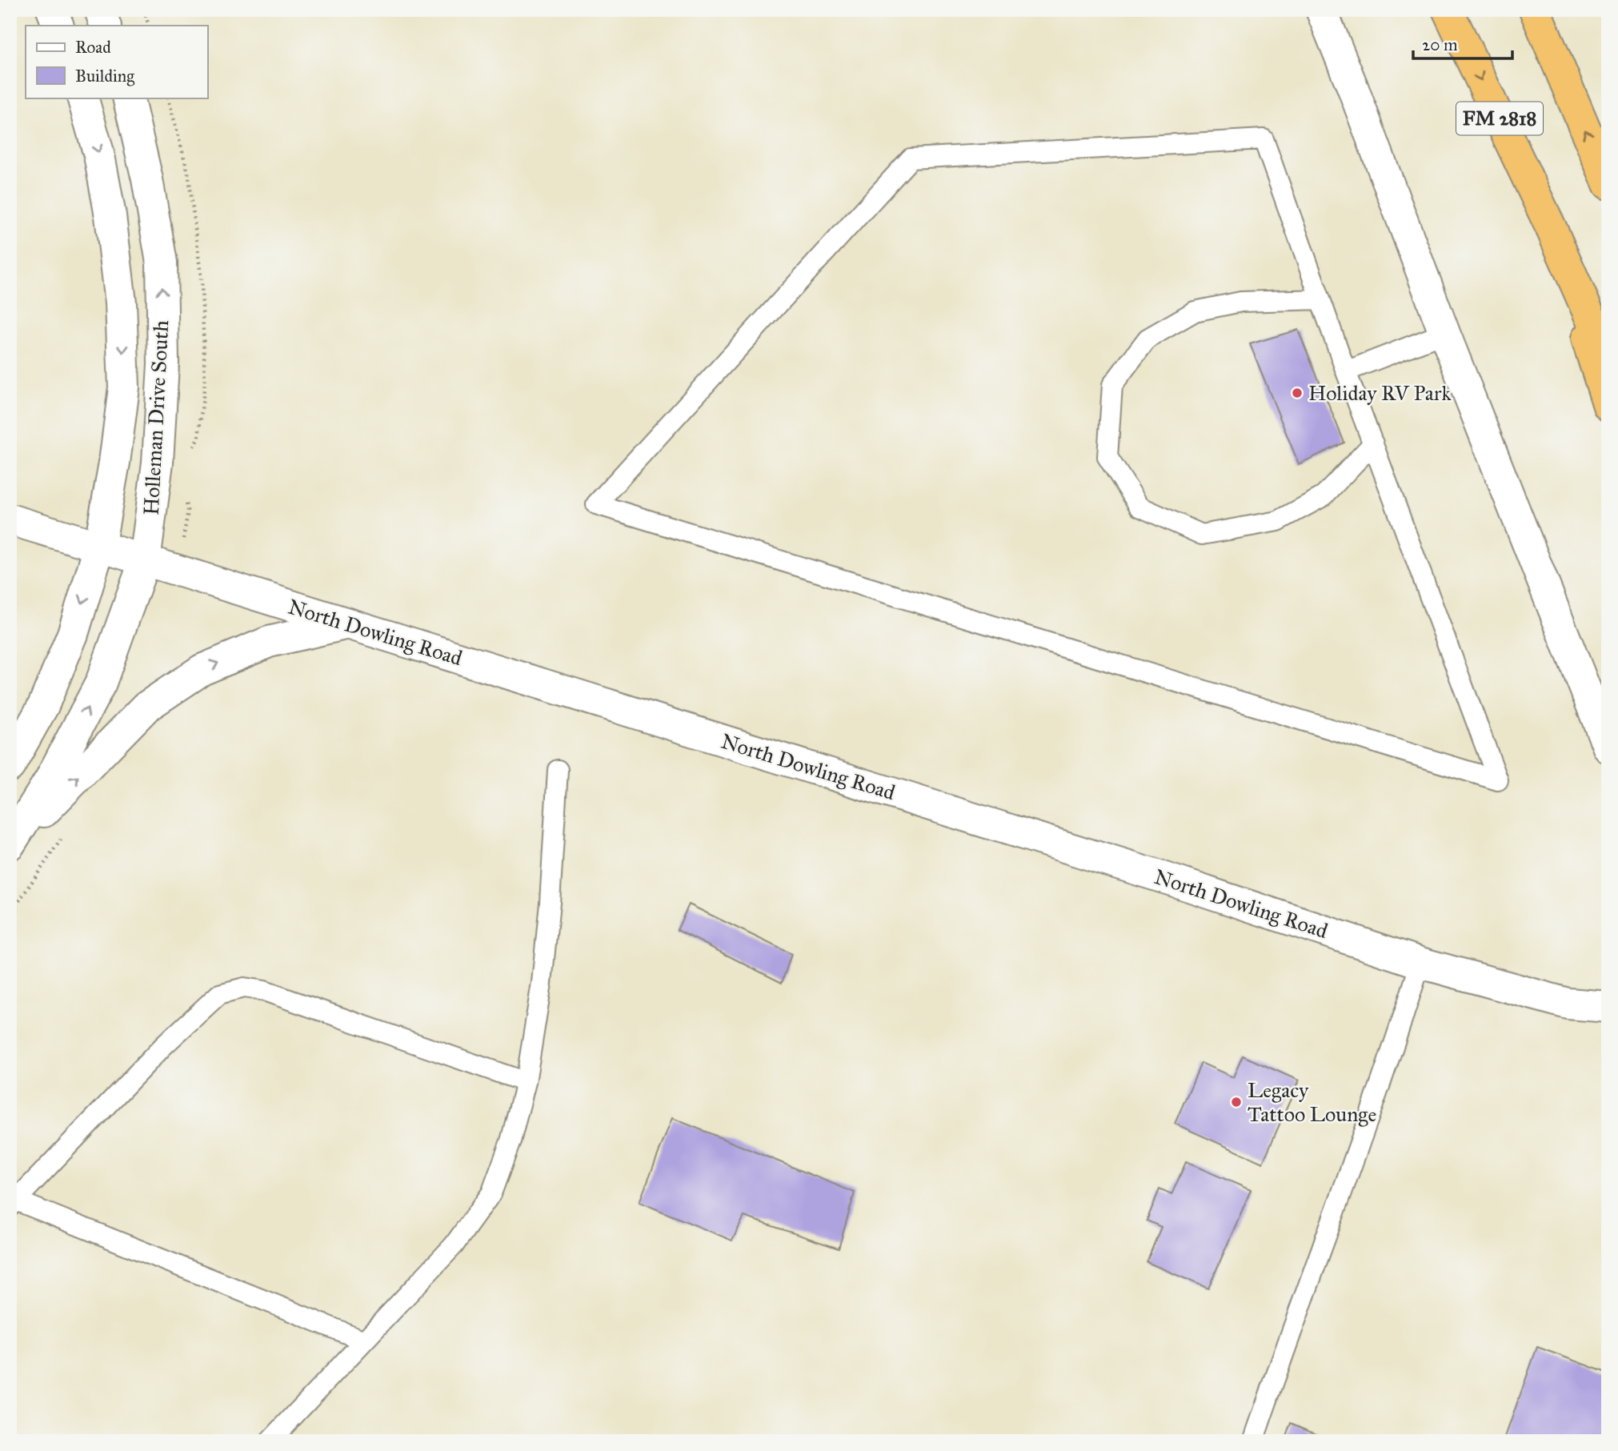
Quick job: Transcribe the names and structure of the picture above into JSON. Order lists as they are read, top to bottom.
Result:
{
  "streets": {
    "highway": ["FM 2818"],
    "street": ["Holleman Drive South", "North Dowling Road"]
  },
  "crossings": [
    ["Holleman Drive South", "North Dowling Road"]
  ],
  "places": ["Holiday RV Park", "Legacy Tattoo Lounge"],
  "legend": ["Road", "Building"],
  "scale_bar": "20 m"
}
